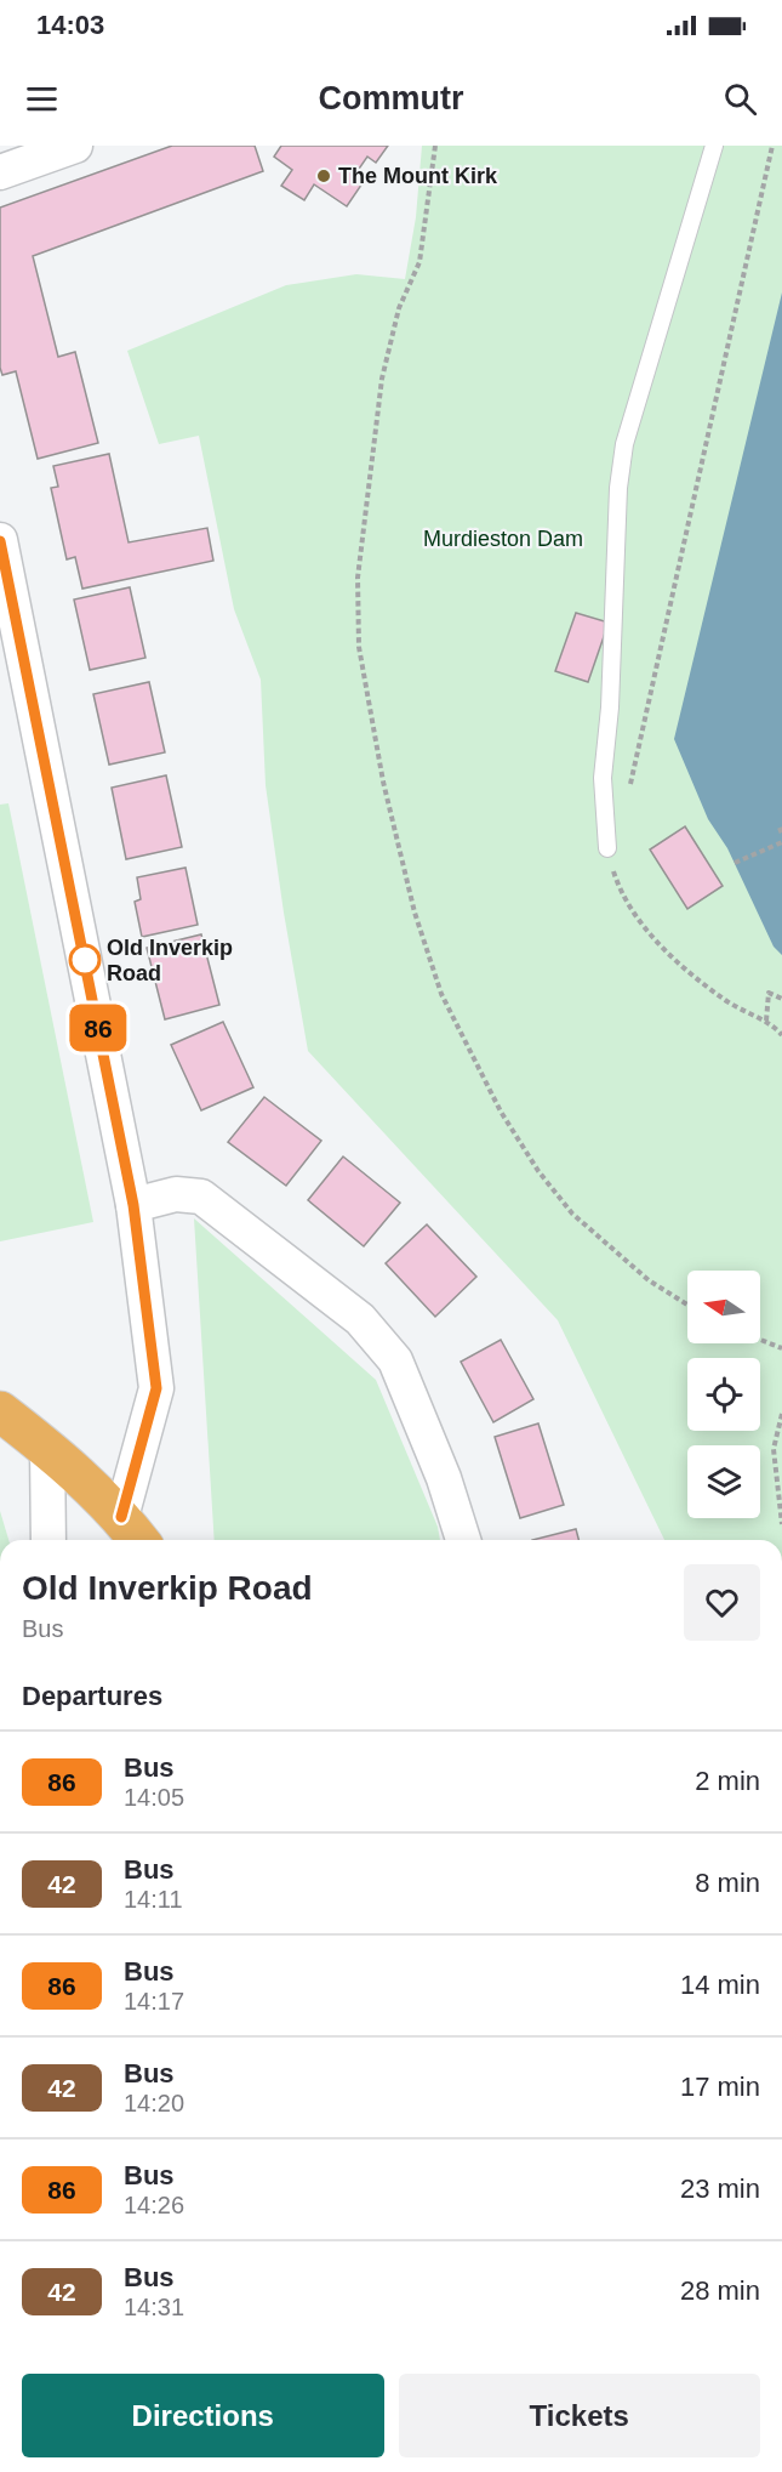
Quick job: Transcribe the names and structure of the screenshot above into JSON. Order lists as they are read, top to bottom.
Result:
{
  "parks": ["Murdieston Dam"],
  "places": ["The Mount Kirk", "Old Inverkip Road"],
  "lines": ["bus line 86"],
  "north": "left",
  "page": {
    "status": "14:03",
    "header": "Commutr",
    "on_map": "86",
    "heading": [
      ["Old Inverkip Road", "Bus"],
      "Departures"
    ],
    "list": [
      {
        "mark": "86",
        "name": "Bus",
        "note": "14:05",
        "value": "2 min"
      },
      {
        "mark": "42",
        "name": "Bus",
        "note": "14:11",
        "value": "8 min"
      },
      {
        "mark": "86",
        "name": "Bus",
        "note": "14:17",
        "value": "14 min"
      },
      {
        "mark": "42",
        "name": "Bus",
        "note": "14:20",
        "value": "17 min"
      },
      {
        "mark": "86",
        "name": "Bus",
        "note": "14:26",
        "value": "23 min"
      },
      {
        "mark": "42",
        "name": "Bus",
        "note": "14:31",
        "value": "28 min"
      }
    ],
    "buttons": ["Directions", "Tickets"]
  }
}
